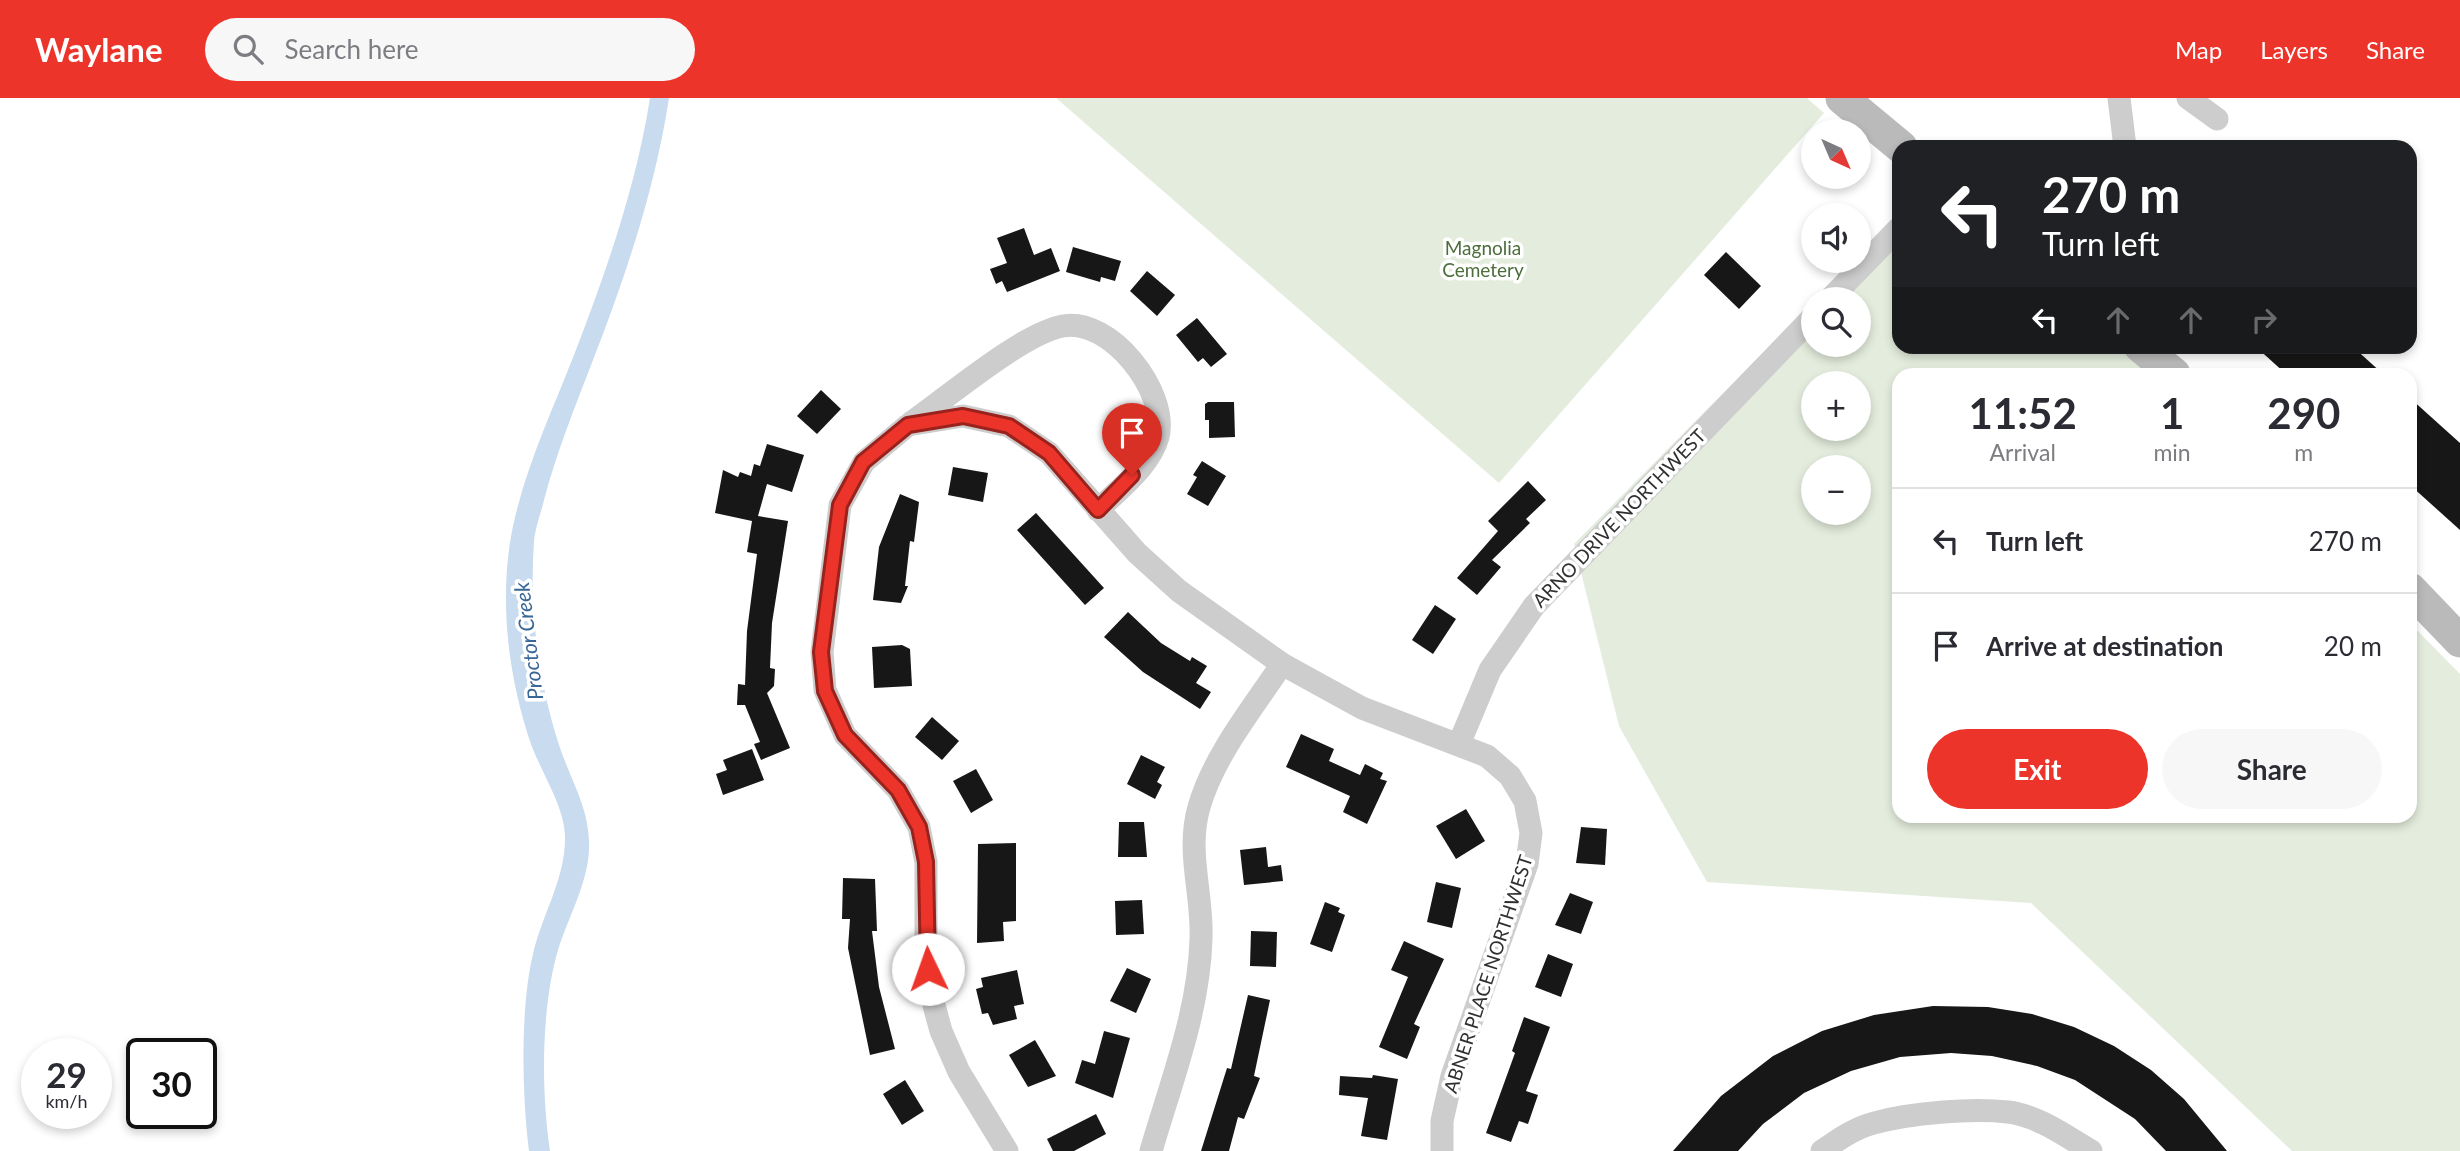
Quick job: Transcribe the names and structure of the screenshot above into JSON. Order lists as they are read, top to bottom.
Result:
{
  "streets": {
    "street": ["ARNO DRIVE NORTHWEST", "ABNER PLACE NORTHWEST"]
  },
  "crossings": [
    ["ARNO DRIVE NORTHWEST", "ABNER PLACE NORTHWEST"]
  ],
  "water": ["Proctor Creek"],
  "parks": ["Magnolia Cemetery"],
  "north": "bottom right",
  "page": {
    "header": "Waylane",
    "search": "Search here",
    "nav": ["Map", "Layers", "Share"],
    "map_buttons": ["+", "−"],
    "turn": ["270 m", "Turn left"],
    "eta": [
      "11:52",
      "Arrival",
      "1",
      "min",
      "290",
      "m"
    ],
    "list": [
      {
        "name": "Turn left",
        "value": "270 m"
      },
      {
        "name": "Arrive at destination",
        "value": "20 m"
      }
    ],
    "buttons": ["Exit", "Share"],
    "speed": "29 km/h",
    "limit": "30"
  }
}
